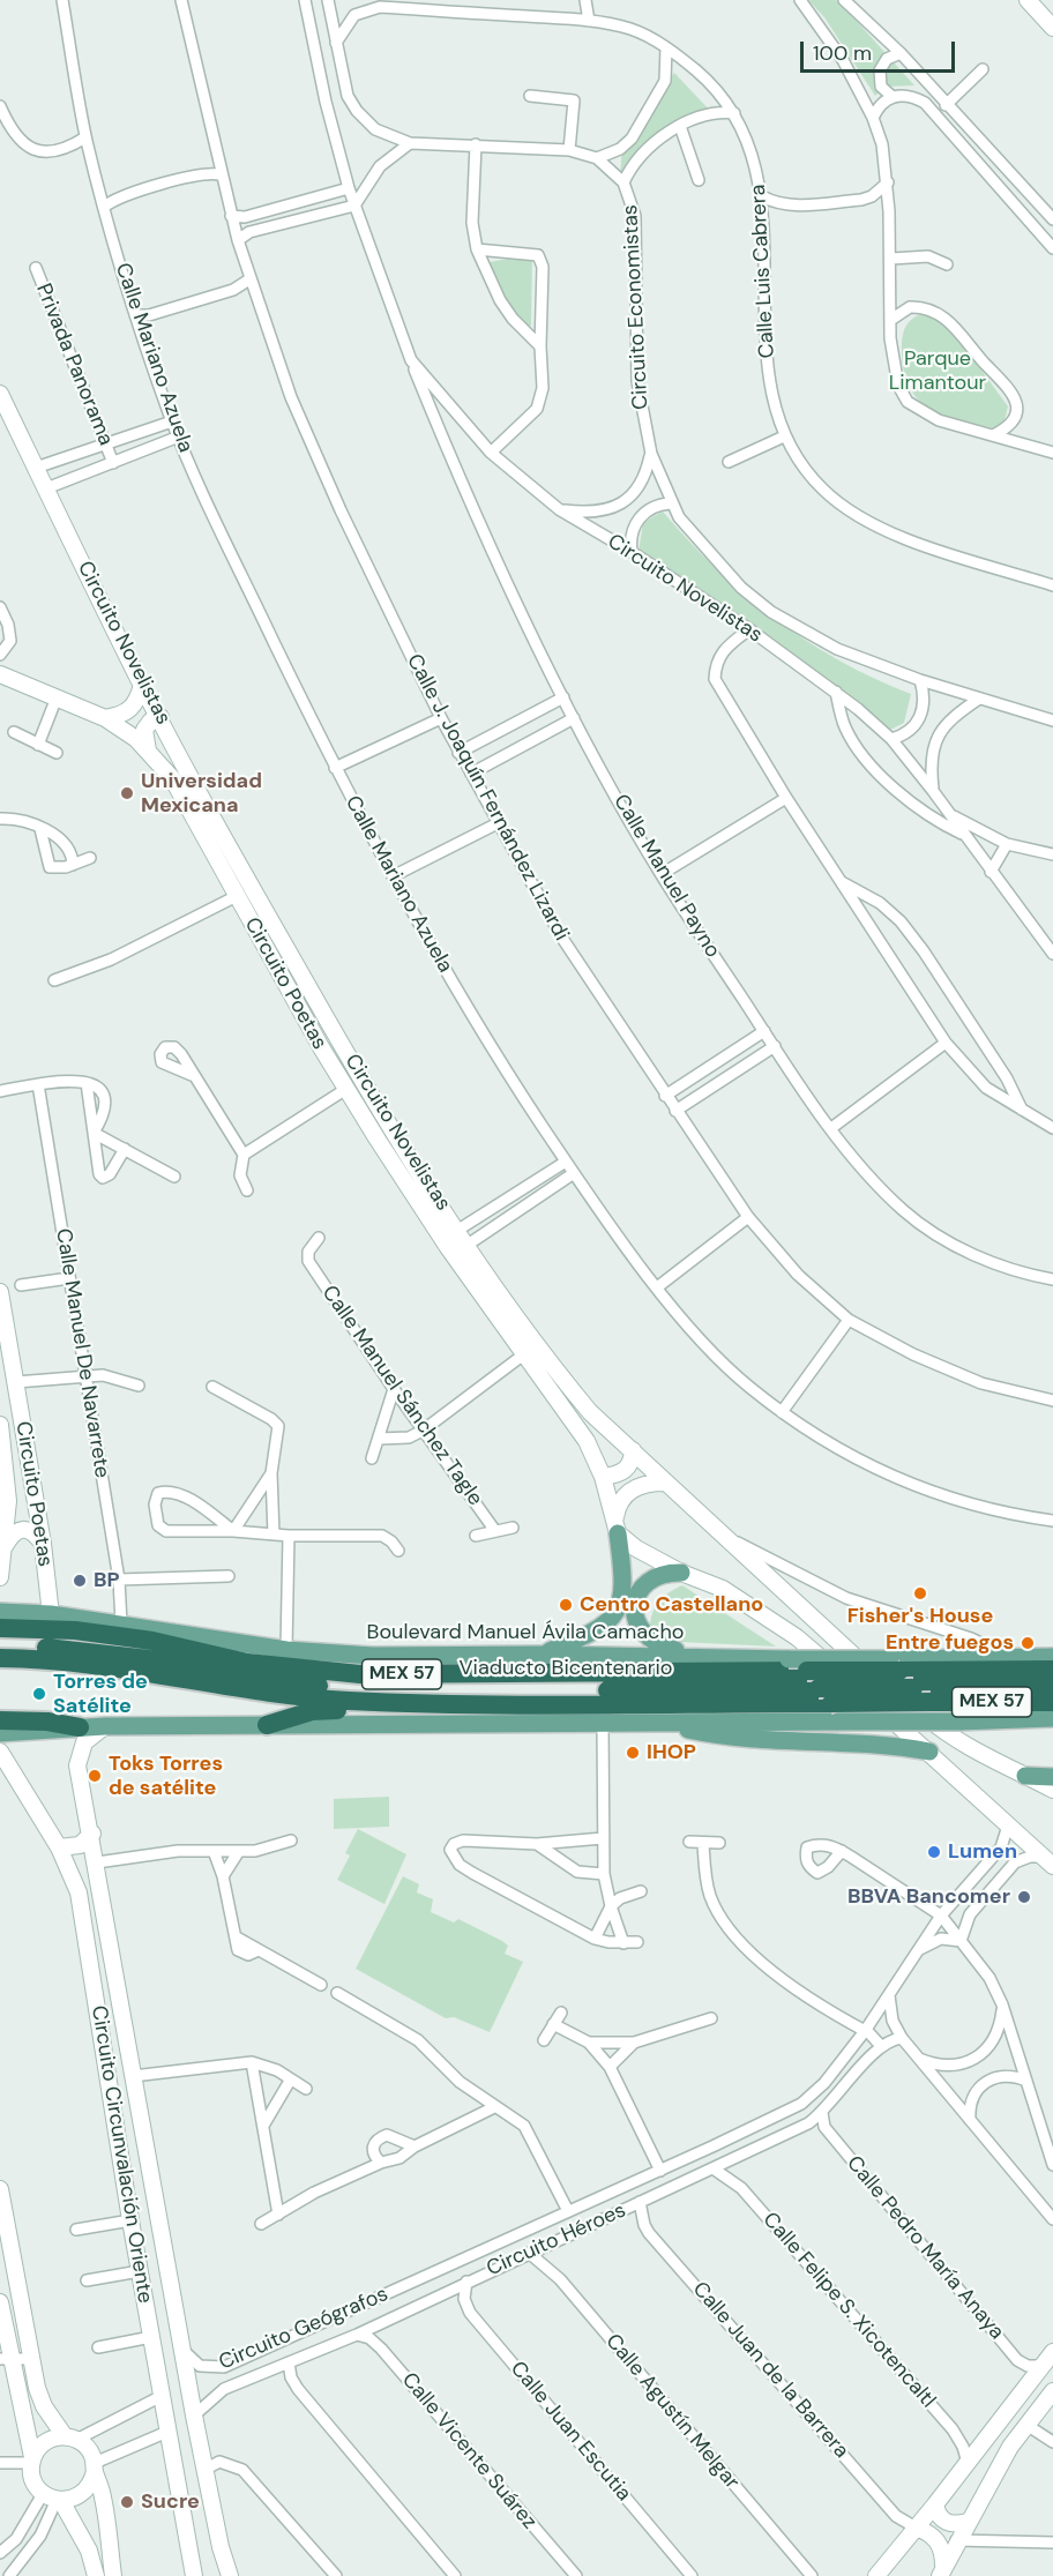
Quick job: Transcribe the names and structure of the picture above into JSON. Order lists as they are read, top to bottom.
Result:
{
  "streets": {
    "highway": ["Boulevard Manuel Ávila Camacho", "Viaducto Bicentenario", "MEX 57"],
    "main road": ["Circuito Novelistas", "Circuito Poetas", "Circuito Circunvalación Oriente"],
    "street": [
      "Calle Luis Cabrera",
      "Circuito Economistas",
      "Calle Mariano Azuela",
      "Privada Panorama",
      "Calle J. Joaquín Fernández Lizardi",
      "Calle Manuel Payno",
      "Calle Manuel De Navarrete",
      "Calle Manuel Sánchez Tagle",
      "Circuito Héroes",
      "Calle Pedro María Anaya",
      "Calle Felipe S. Xicotencaltl",
      "Circuito Geógrafos",
      "Calle Juan de la Barrera",
      "Calle Agustín Melgar",
      "Calle Juan Escutia",
      "Calle Vicente Suárez"
    ]
  },
  "crossings": [
    ["Calle Luis Cabrera", "Circuito Economistas"],
    ["Circuito Novelistas", "Calle Manuel Payno"],
    ["Circuito Novelistas", "Boulevard Manuel Ávila Camacho"],
    ["Circuito Poetas", "Boulevard Manuel Ávila Camacho"],
    ["Calle Manuel De Navarrete", "Boulevard Manuel Ávila Camacho"],
    ["Viaducto Bicentenario", "MEX 57"],
    ["Circuito Héroes", "Calle Pedro María Anaya"],
    ["Circuito Héroes", "Calle Felipe S. Xicotencaltl"],
    ["Circuito Héroes", "Circuito Geógrafos"],
    ["Circuito Héroes", "Calle Juan de la Barrera"],
    ["Circuito Héroes", "Calle Agustín Melgar"],
    ["Circuito Héroes", "Calle Juan Escutia"],
    ["Circuito Héroes", "Calle Vicente Suárez"]
  ],
  "parks": ["Parque Limantour"],
  "places": [
    "Universidad Mexicana",
    "BP",
    "Fisher's House",
    "Centro Castellano",
    "Entre fuegos",
    "Torres de Satélite",
    "IHOP",
    "Toks Torres de satélite",
    "Lumen",
    "BBVA Bancomer",
    "Sucre"
  ],
  "scale_bar": "100 m"
}
